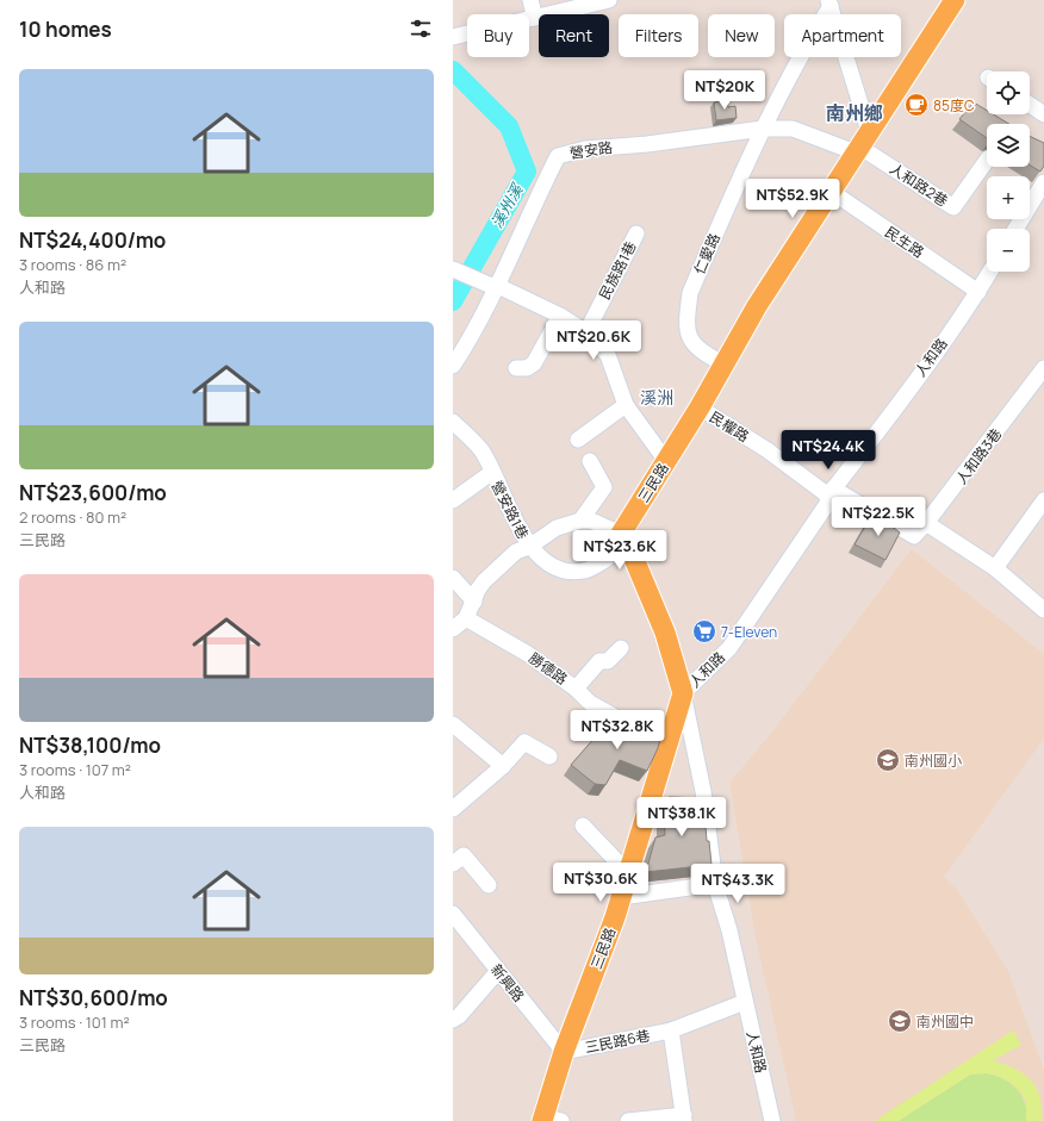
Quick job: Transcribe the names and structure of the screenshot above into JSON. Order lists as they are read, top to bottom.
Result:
{
  "streets": {
    "main road": ["三民路"],
    "street": [
      "營安路",
      "人和路2巷",
      "民生路",
      "仁愛路",
      "民族路1巷",
      "人和路",
      "民權路",
      "人和路3巷",
      "營安路1巷",
      "勝德路",
      "新興路",
      "三民路6巷"
    ]
  },
  "crossings": [
    ["營安路", "人和路2巷"],
    ["營安路", "仁愛路"],
    ["營安路", "三民路"],
    ["人和路2巷", "三民路"],
    ["民生路", "人和路"],
    ["民生路", "三民路"],
    ["仁愛路", "三民路"],
    ["人和路", "民權路"],
    ["人和路", "人和路3巷"],
    ["人和路", "三民路"],
    ["人和路", "三民路6巷"],
    ["民權路", "人和路3巷"],
    ["民權路", "三民路"],
    ["三民路", "營安路1巷"],
    ["三民路", "勝德路"],
    ["三民路", "新興路"],
    ["三民路", "三民路6巷"],
    ["新興路", "三民路6巷"]
  ],
  "districts": ["南州鄉", "溪洲"],
  "water": ["溪州溪"],
  "places": {
    "cafe": ["85度C"],
    "supermarket": ["7-Eleven"],
    "school or university": ["南州國小", "南州國中"]
  },
  "page": {
    "heading": "10 homes",
    "chip": [
      "Buy",
      "Rent",
      "Filters",
      "New",
      "Apartment"
    ],
    "list": [
      {
        "name": "NT$24,400/mo",
        "note": "3 rooms · 86 m² · 人和路"
      },
      {
        "name": "NT$23,600/mo",
        "note": "2 rooms · 80 m² · 三民路"
      },
      {
        "name": "NT$38,100/mo",
        "note": "3 rooms · 107 m² · 人和路"
      },
      {
        "name": "NT$30,600/mo",
        "note": "3 rooms · 101 m² · 三民路"
      }
    ],
    "price": [
      "NT$20K",
      "NT$52.9K",
      "NT$20.6K",
      "NT$24.4K",
      "NT$22.5K",
      "NT$23.6K",
      "NT$32.8K",
      "NT$38.1K",
      "NT$30.6K",
      "NT$43.3K"
    ],
    "map_buttons": ["+", "−"]
  }
}
